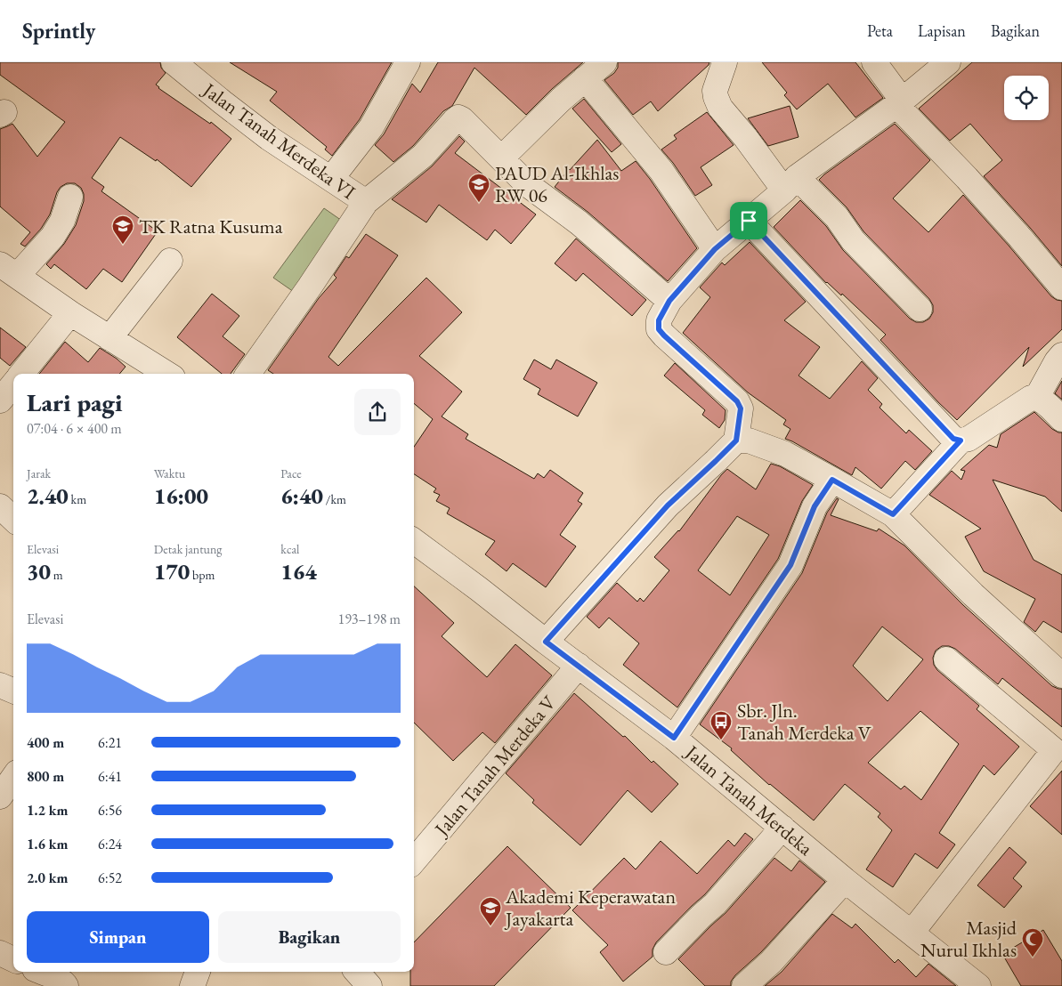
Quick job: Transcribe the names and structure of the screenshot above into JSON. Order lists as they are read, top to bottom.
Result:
{
  "streets": {
    "street": ["Jalan Tanah Merdeka VI", "Jalan Tanah Merdeka V", "Jalan Tanah Merdeka"]
  },
  "crossings": [
    ["Jalan Tanah Merdeka V", "Jalan Tanah Merdeka"]
  ],
  "places": {
    "school or university": ["PAUD Al-Ikhlas RW 06", "TK Ratna Kusuma", "Akademi Keperawatan Jayakarta"],
    "bus stop": ["Sbr. Jln. Tanah Merdeka V"],
    "mosque": ["Masjid Nurul Ikhlas"]
  },
  "page": {
    "header": "Sprintly",
    "nav": ["Peta", "Lapisan", "Bagikan"],
    "heading": ["Lari pagi", "07:04 · 6 × 400 m"],
    "stats": [
      ["Jarak", "2.40 km"],
      ["Waktu", "16:00"],
      ["Pace", "6:40 /km"],
      ["Elevasi", "30 m"],
      ["Detak jantung", "170 bpm"],
      ["kcal", "164"]
    ],
    "chart": ["Elevasi", "193–198 m"],
    "list": [
      {
        "name": "400 m",
        "note": "6:21"
      },
      {
        "name": "800 m",
        "note": "6:41"
      },
      {
        "name": "1.2 km",
        "note": "6:56"
      },
      {
        "name": "1.6 km",
        "note": "6:24"
      },
      {
        "name": "2.0 km",
        "note": "6:52"
      }
    ],
    "buttons": ["Simpan", "Bagikan"]
  }
}
